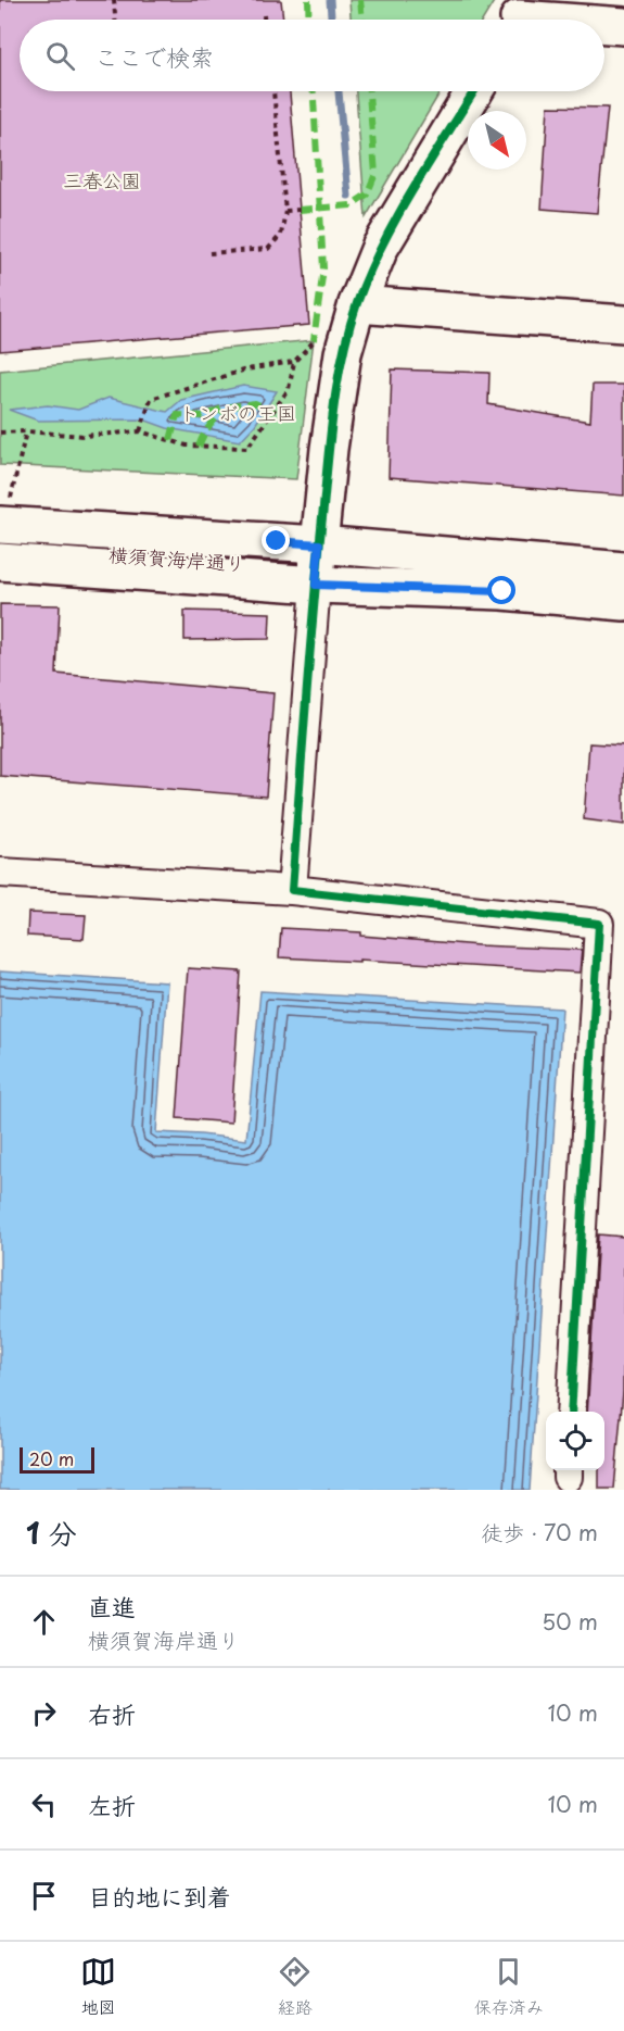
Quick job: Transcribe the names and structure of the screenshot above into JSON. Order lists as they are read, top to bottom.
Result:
{
  "streets": {
    "street": ["横須賀海岸通り"]
  },
  "parks": ["三春公園", "トンボの王国"],
  "scale_bar": "20 m",
  "north": "bottom right",
  "page": {
    "search": "ここで検索",
    "scale": "20 m",
    "heading": ["1 分", "徒歩 · 70 m"],
    "list": [
      ["直進", "横須賀海岸通り", "50 m"],
      ["右折", "10 m"],
      ["左折", "10 m"],
      "目的地に到着"
    ],
    "nav": ["地図", "経路", "保存済み"]
  }
}
